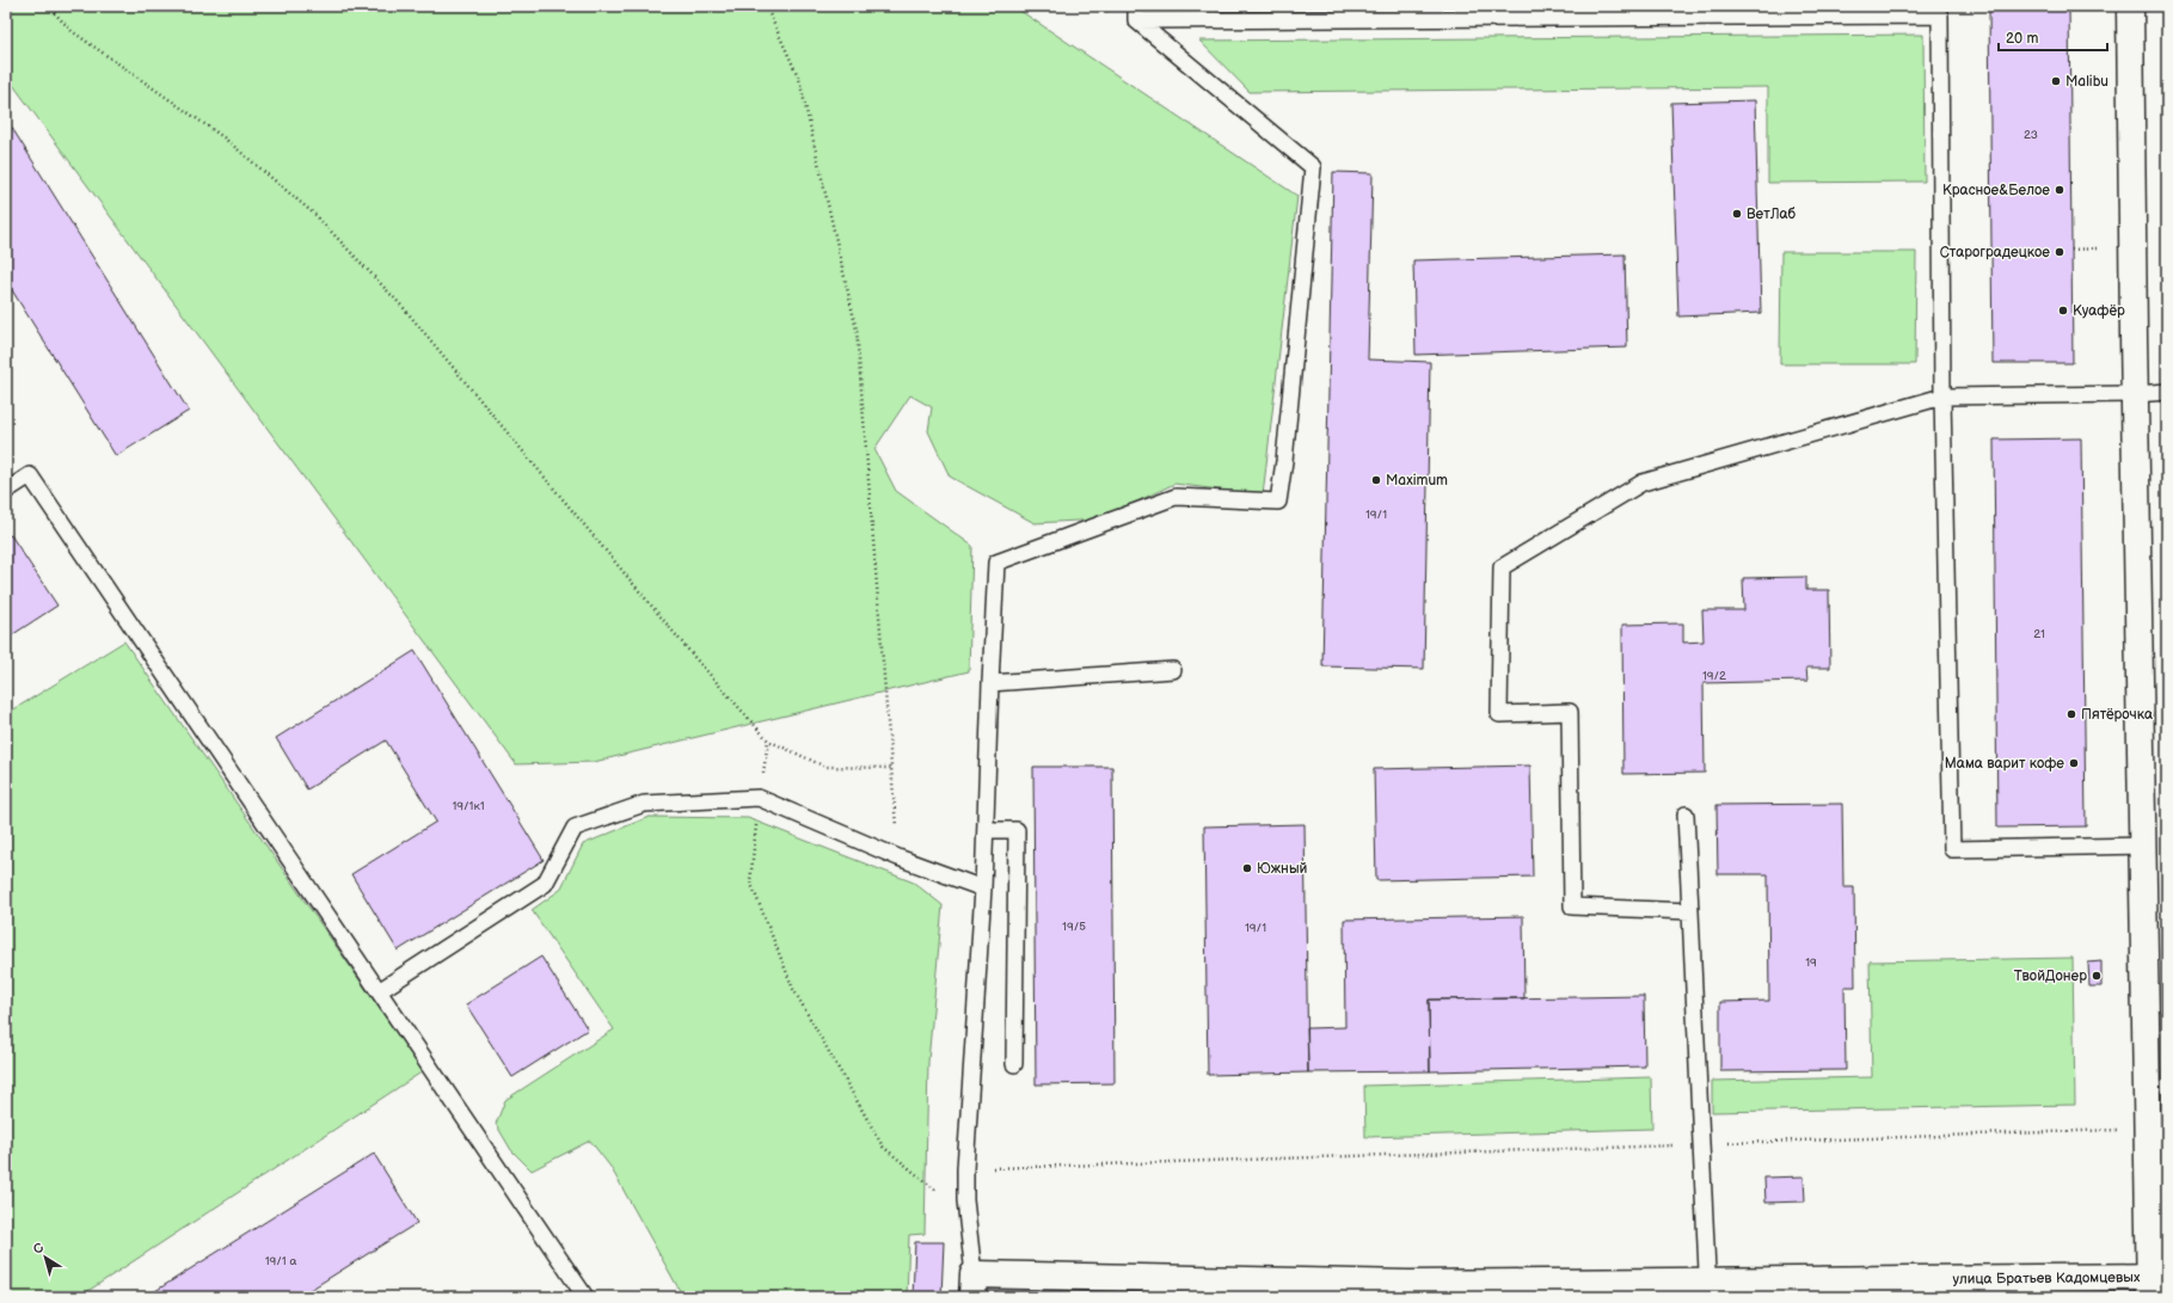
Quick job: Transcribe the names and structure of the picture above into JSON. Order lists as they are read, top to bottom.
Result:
{
  "streets": {
    "street": ["улица Братьев Кадомцевых"]
  },
  "places": [
    "Malibu",
    "Красное&Белое",
    "ВетЛаб",
    "Староградецкое",
    "Куафёр",
    "Maximum",
    "Пятёрочка",
    "Мама варит кофе",
    "Южный",
    "ТвойДонер"
  ],
  "house_numbers": [
    "23",
    "19/1",
    "21",
    "19/2",
    "19/1к1",
    "19/5",
    "19/1",
    "19",
    "19/1 а"
  ],
  "scale_bar": "20 m",
  "north": "top left"
}
